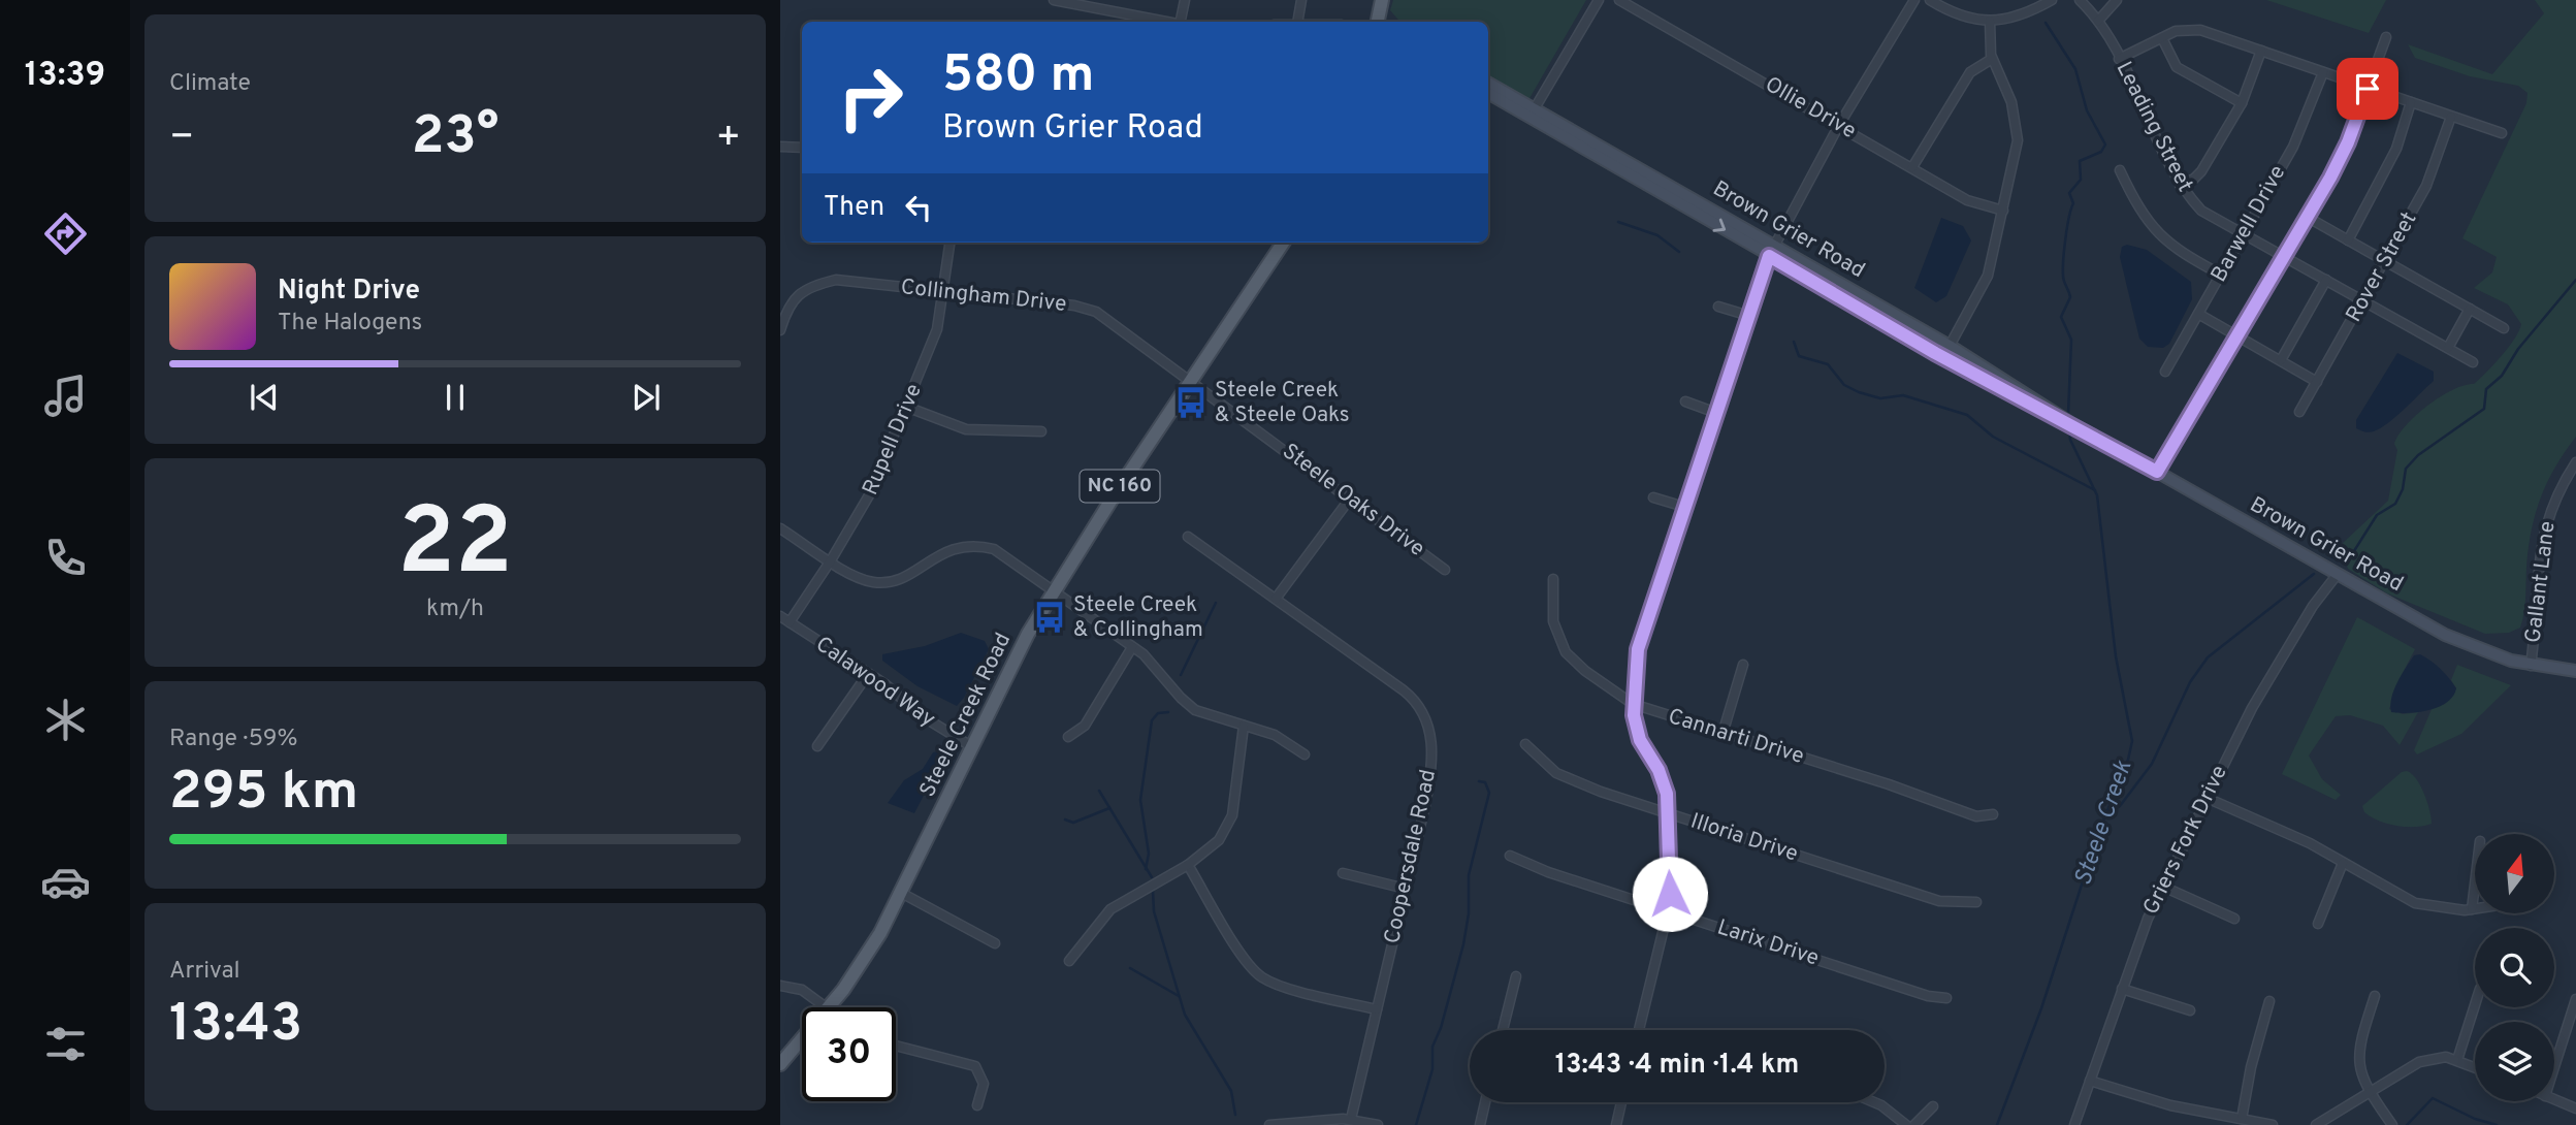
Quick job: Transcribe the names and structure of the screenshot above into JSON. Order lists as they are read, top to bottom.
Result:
{
  "streets": {
    "main road": ["Brown Grier Road", "NC 160", "Steele Creek Road"],
    "street": [
      "Ollie Drive",
      "Leading Street",
      "Barwell Drive",
      "Rover Street",
      "Collingham Drive",
      "Rupell Drive",
      "Steele Oaks Drive",
      "Gallant Lane",
      "Calawood Way",
      "Cannarti Drive",
      "Illoria Drive",
      "Griers Fork Drive",
      "Coopersdale Road",
      "Larix Drive"
    ]
  },
  "crossings": [
    ["Leading Street", "Barwell Drive"],
    ["Leading Street", "Rover Street"],
    ["Brown Grier Road", "Gallant Lane"],
    ["Brown Grier Road", "Griers Fork Drive"],
    ["Collingham Drive", "Rupell Drive"],
    ["Collingham Drive", "Steele Oaks Drive"],
    ["Collingham Drive", "Steele Creek Road"],
    ["Rupell Drive", "Calawood Way"],
    ["Steele Oaks Drive", "Steele Creek Road"],
    ["Calawood Way", "Steele Creek Road"]
  ],
  "water": ["Steele Creek"],
  "places": {
    "bus stop": ["Steele Creek & Steele Oaks", "Steele Creek & Collingham"]
  },
  "north": "top",
  "page": {
    "tabs": "13:39",
    "tile": [
      "Climate",
      ["22", "km/h"],
      ["Range · 59%", "295 km"],
      ["Arrival", "13:43"]
    ],
    "turn": ["580 m", "Brown Grier Road"],
    "heat": ["−", "23°", "+"],
    "then": "Then",
    "song": ["Night Drive", "The Halogens"],
    "limit": "30",
    "trip": "13:43 · 4 min · 1.4 km"
  }
}
